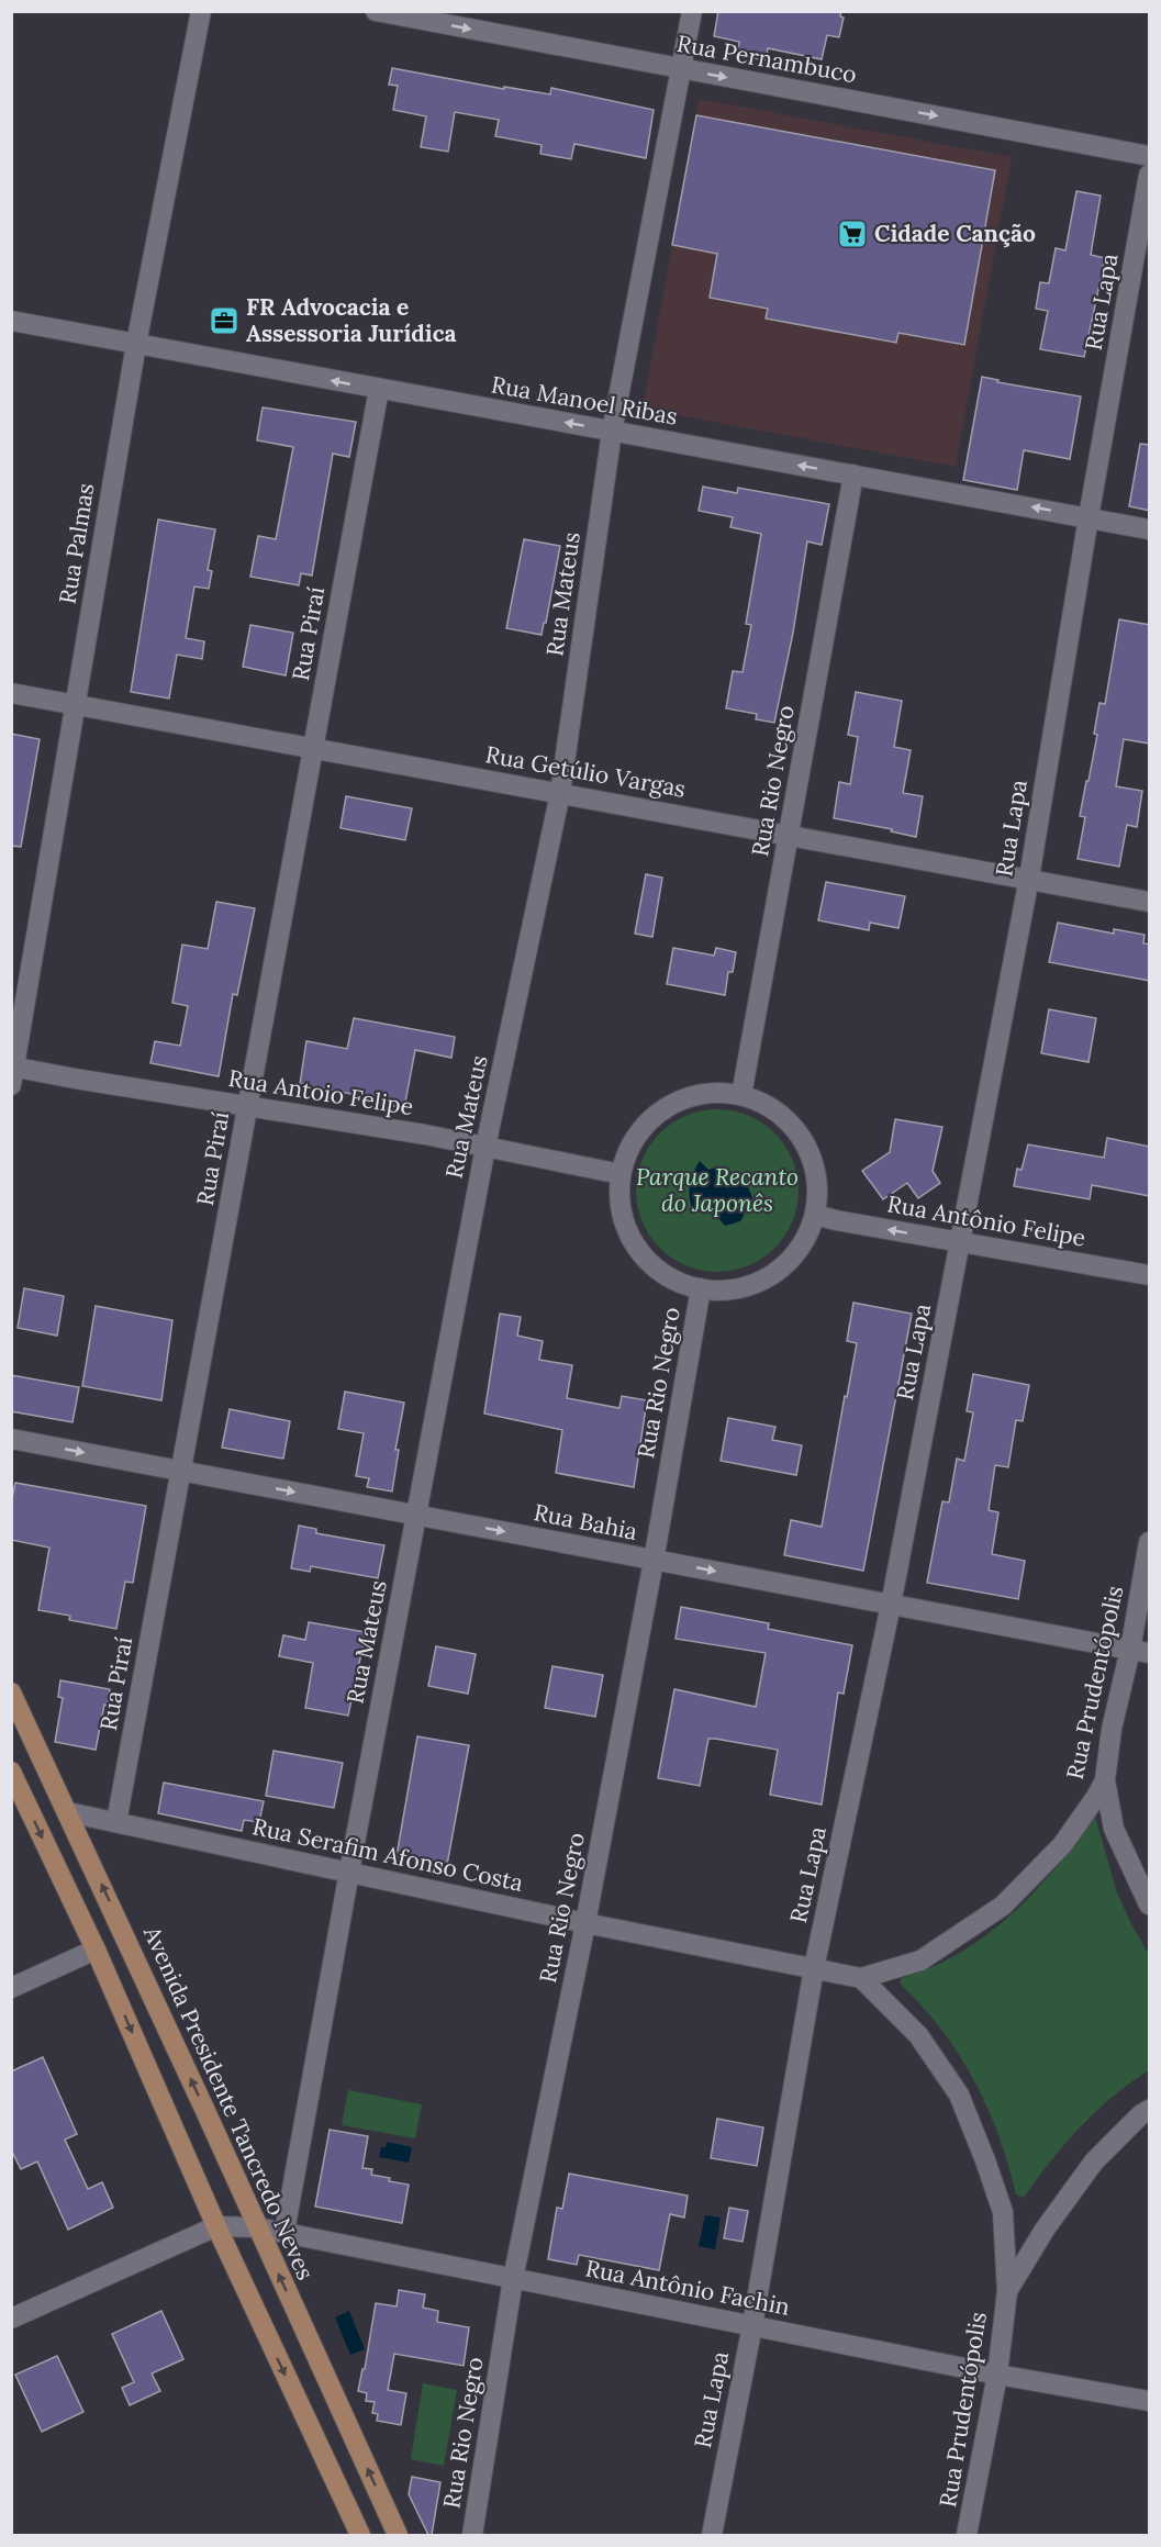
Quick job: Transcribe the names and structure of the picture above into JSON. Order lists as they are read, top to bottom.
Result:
{
  "streets": {
    "main road": ["Avenida Presidente Tancredo Neves"],
    "street": [
      "Rua Pernambuco",
      "Rua Lapa",
      "Rua Manoel Ribas",
      "Rua Palmas",
      "Rua Mateus",
      "Rua Piraí",
      "Rua Getúlio Vargas",
      "Rua Rio Negro",
      "Rua Antoio Felipe",
      "Rua Antônio Felipe",
      "Rua Bahia",
      "Rua Prudentópolis",
      "Rua Serafim Afonso Costa",
      "Rua Antônio Fachin"
    ]
  },
  "crossings": [
    ["Rua Pernambuco", "Rua Mateus"],
    ["Rua Lapa", "Rua Manoel Ribas"],
    ["Rua Lapa", "Rua Getúlio Vargas"],
    ["Rua Lapa", "Rua Antônio Felipe"],
    ["Rua Lapa", "Rua Bahia"],
    ["Rua Lapa", "Rua Prudentópolis"],
    ["Rua Lapa", "Rua Serafim Afonso Costa"],
    ["Rua Lapa", "Rua Antônio Fachin"],
    ["Rua Manoel Ribas", "Rua Palmas"],
    ["Rua Manoel Ribas", "Rua Mateus"],
    ["Rua Manoel Ribas", "Rua Piraí"],
    ["Rua Manoel Ribas", "Rua Rio Negro"],
    ["Rua Palmas", "Rua Getúlio Vargas"],
    ["Rua Palmas", "Rua Antoio Felipe"],
    ["Rua Mateus", "Rua Getúlio Vargas"],
    ["Rua Mateus", "Rua Antoio Felipe"],
    ["Rua Mateus", "Rua Bahia"],
    ["Rua Mateus", "Rua Serafim Afonso Costa"],
    ["Rua Mateus", "Rua Antônio Fachin"],
    ["Rua Piraí", "Rua Getúlio Vargas"],
    ["Rua Piraí", "Rua Antoio Felipe"],
    ["Rua Piraí", "Rua Bahia"],
    ["Rua Piraí", "Rua Serafim Afonso Costa"],
    ["Rua Getúlio Vargas", "Rua Rio Negro"],
    ["Rua Rio Negro", "Rua Antoio Felipe"],
    ["Rua Rio Negro", "Rua Antônio Felipe"],
    ["Rua Rio Negro", "Rua Bahia"],
    ["Rua Rio Negro", "Rua Serafim Afonso Costa"],
    ["Rua Rio Negro", "Rua Antônio Fachin"],
    ["Rua Antoio Felipe", "Rua Antônio Felipe"],
    ["Rua Bahia", "Rua Prudentópolis"],
    ["Rua Prudentópolis", "Rua Serafim Afonso Costa"],
    ["Rua Prudentópolis", "Rua Antônio Fachin"],
    ["Rua Serafim Afonso Costa", "Avenida Presidente Tancredo Neves"],
    ["Avenida Presidente Tancredo Neves", "Rua Antônio Fachin"]
  ],
  "one_way": [
    "Rua Pernambuco",
    "Rua Manoel Ribas",
    "Rua Antônio Felipe",
    "Rua Bahia"
  ],
  "parks": ["Parque Recanto do Japonês"],
  "places": {
    "supermarket": ["Cidade Canção"],
    "office": ["FR Advocacia e Assessoria Jurídica"]
  }
}
